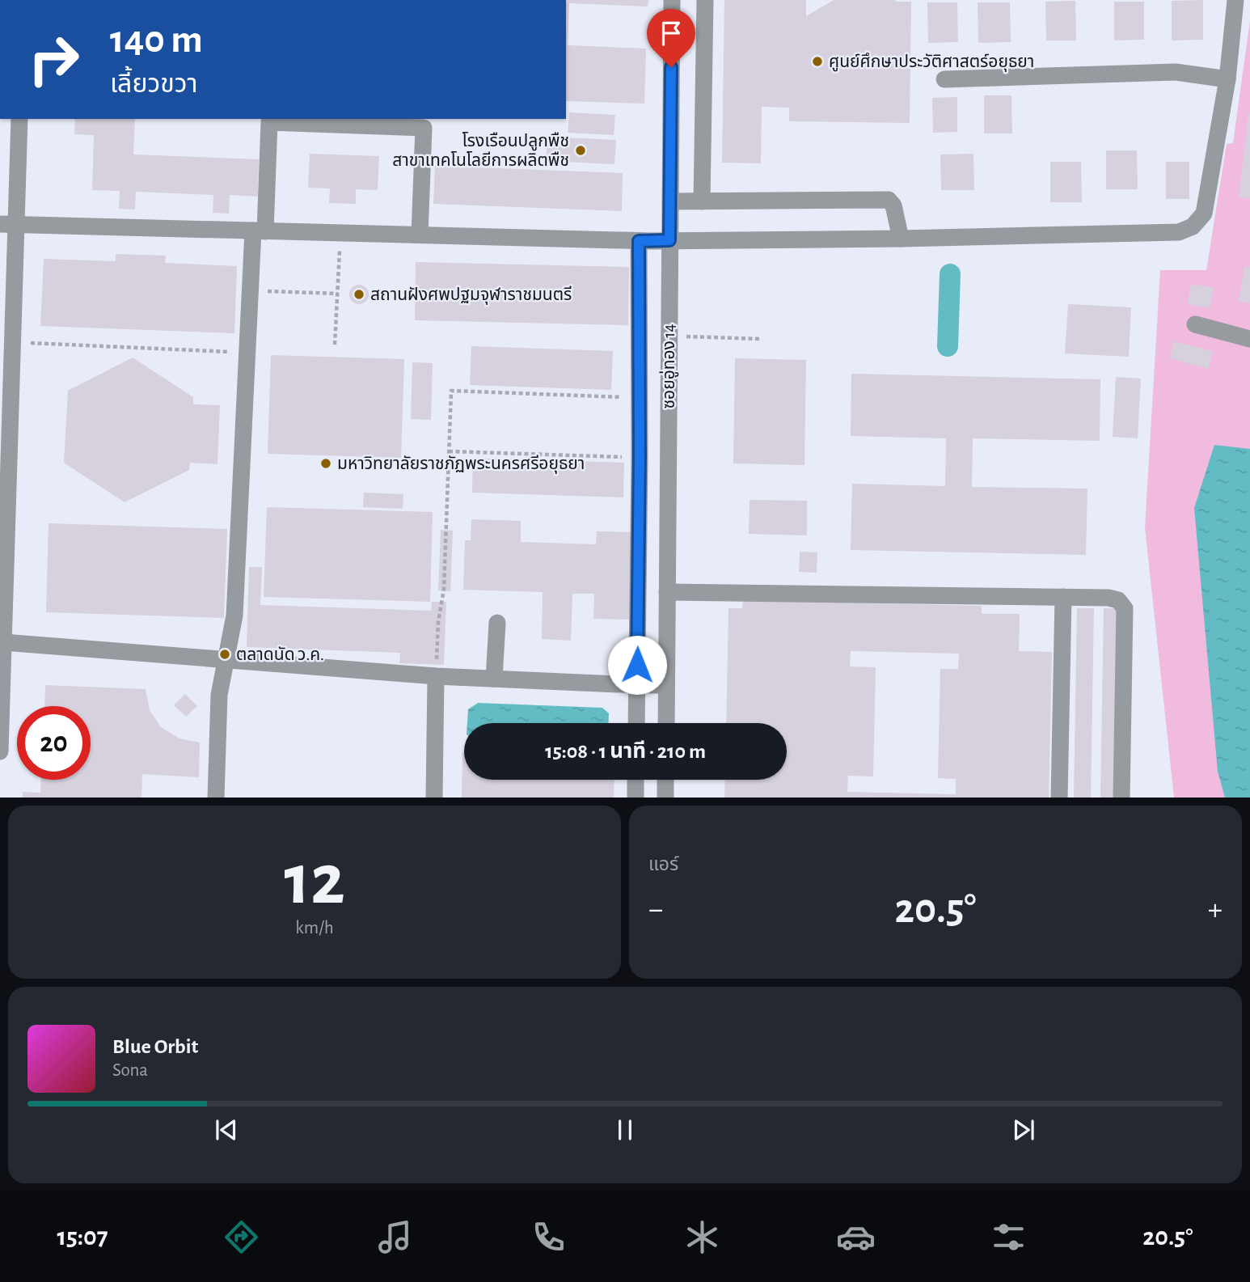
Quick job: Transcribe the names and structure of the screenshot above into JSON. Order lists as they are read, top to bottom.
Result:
{
  "streets": {
    "street": ["ซอยอู่ทอง 14"]
  },
  "places": [
    "ศูนย์ศึกษาประวัติศาสตร์อยุธยา",
    "โรงเรือนปลูกพืช สาขาเทคโนโลยีการผลิตพืช",
    "สถานฝังศพปฐมจุฬาราชมนตรี",
    "มหาวิทยาลัยราชภัฏพระนครศรีอยุธยา",
    "ตลาดนัด ว.ค."
  ],
  "page": {
    "turn": ["140 m", "เลี้ยวขวา"],
    "limit": "20",
    "trip": "15:08 · 1 นาที · 210 m",
    "tile": [
      ["12", "km/h"],
      "แอร์"
    ],
    "heat": ["−", "20.5°", "+"],
    "song": ["Blue Orbit", "Sona"],
    "tabs": ["15:07", "20.5°"]
  }
}
